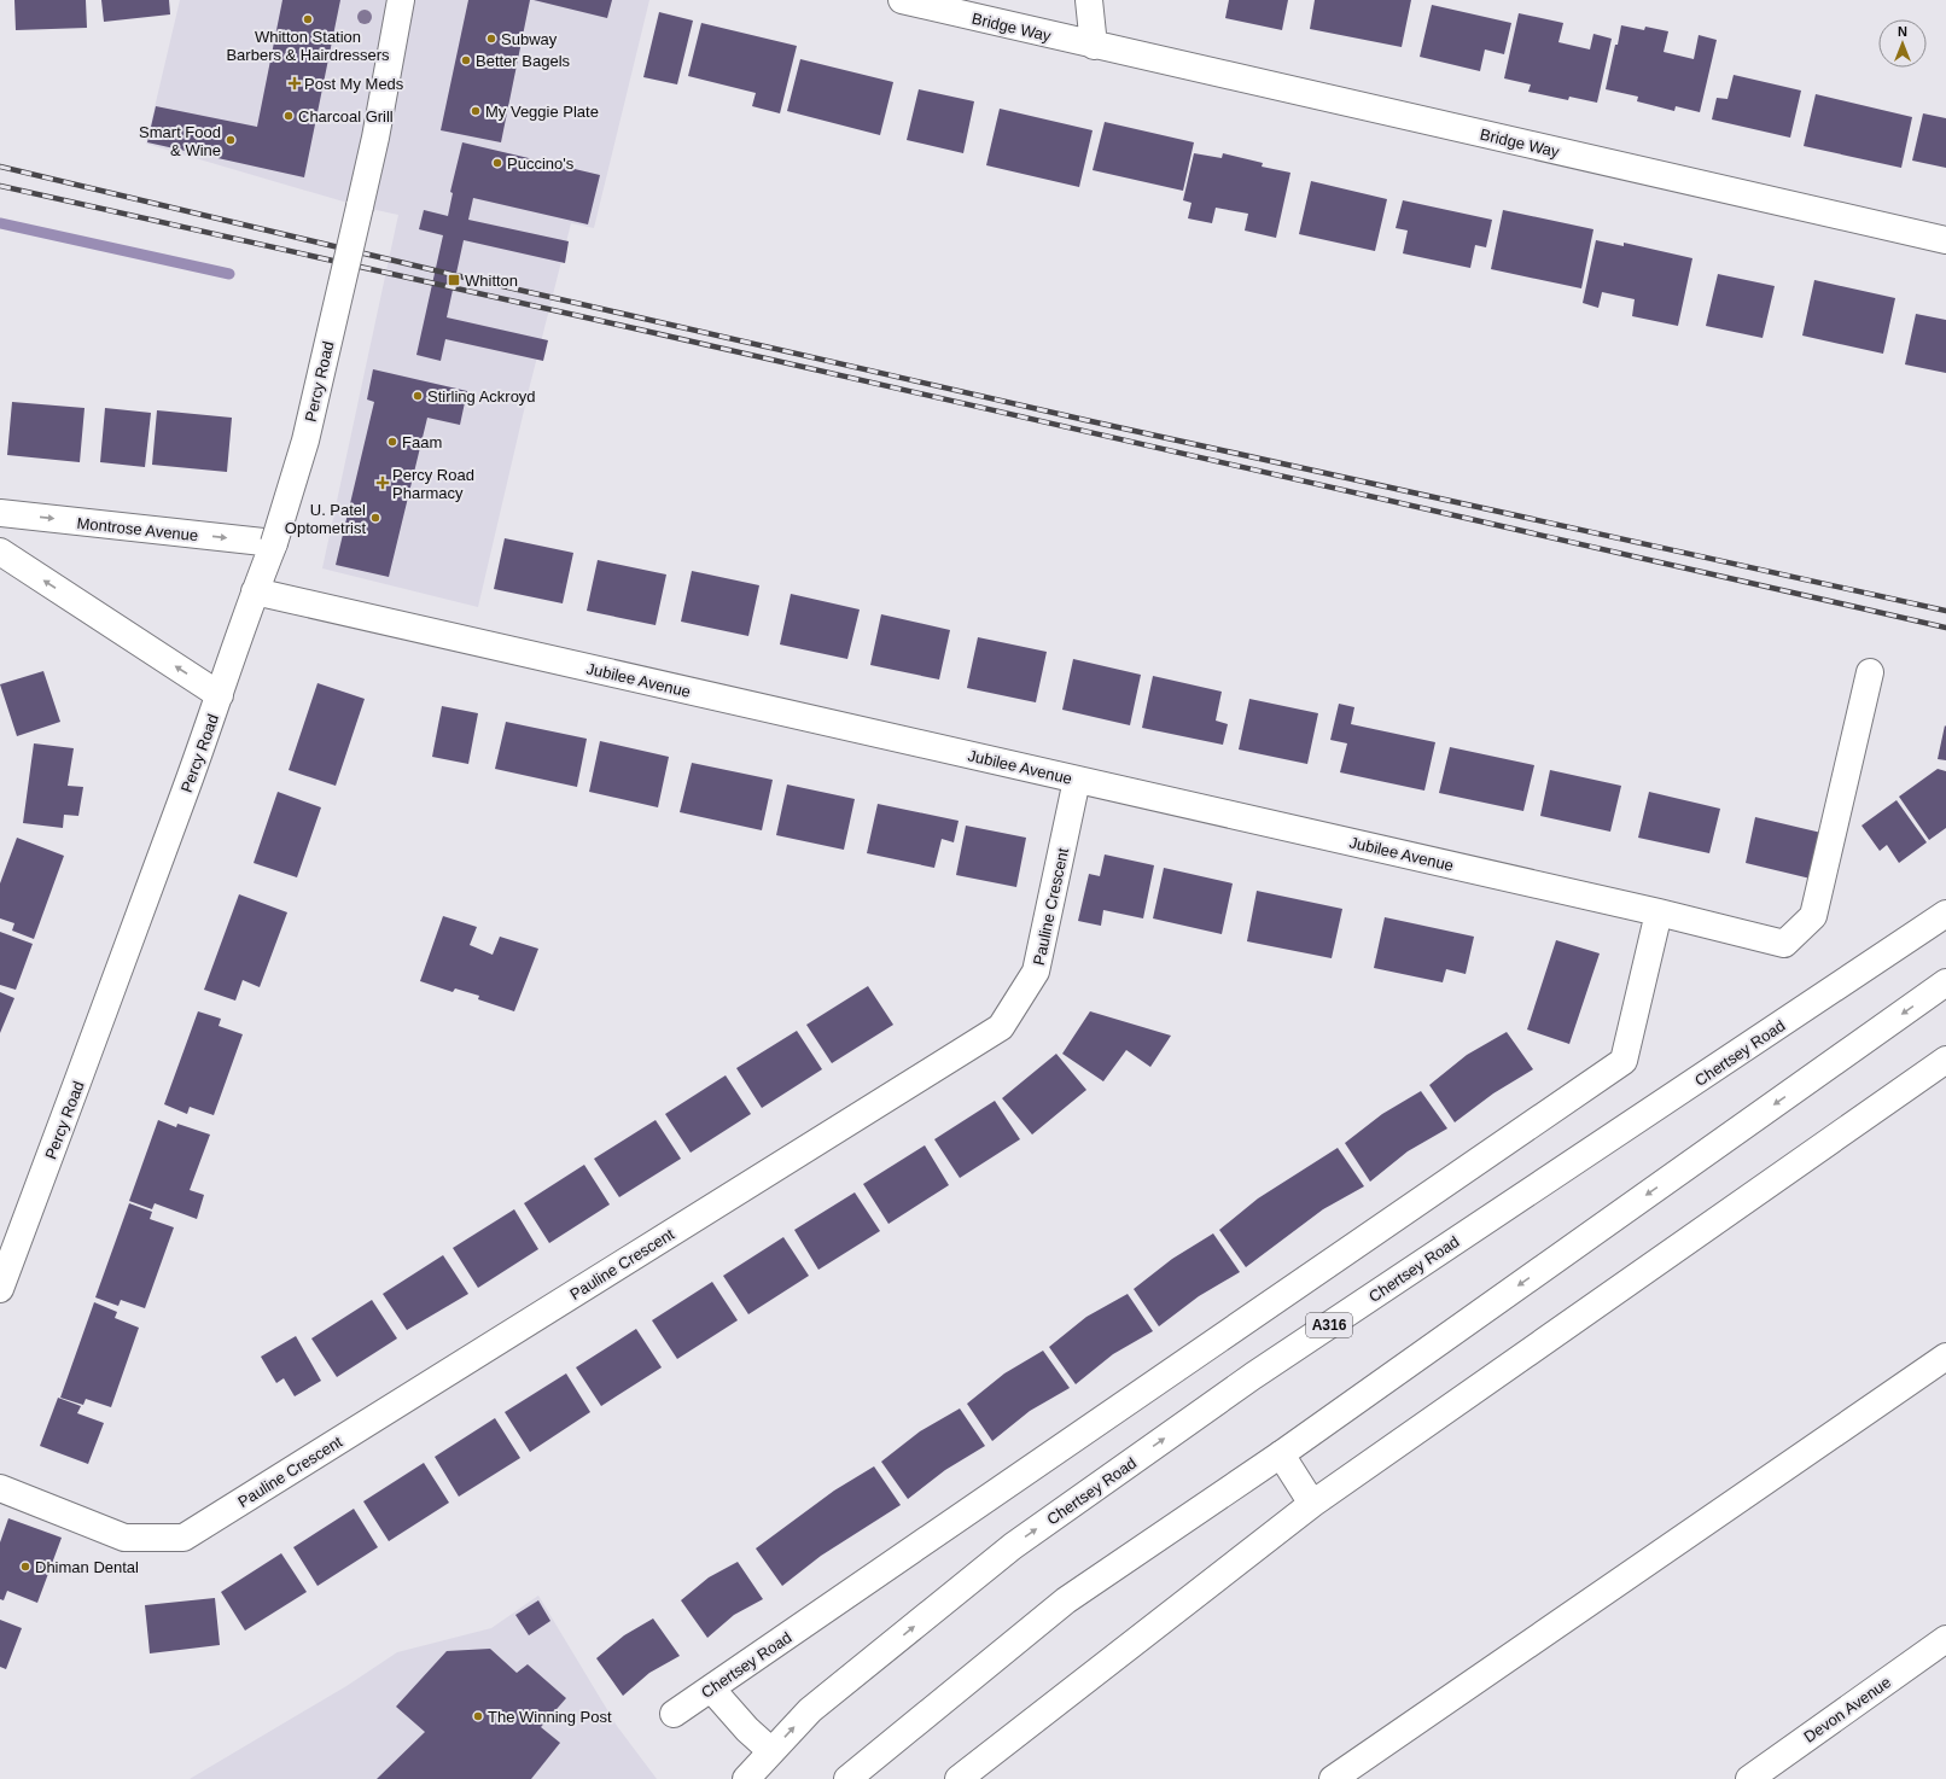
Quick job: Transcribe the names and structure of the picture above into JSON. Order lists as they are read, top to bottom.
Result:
{
  "streets": {
    "main road": [
      "Bridge Way",
      "Percy Road",
      "Montrose Avenue",
      "Jubilee Avenue",
      "Pauline Crescent",
      "Chertsey Road",
      "A316",
      "Devon Avenue"
    ]
  },
  "crossings": [
    ["Percy Road", "Montrose Avenue"],
    ["Percy Road", "Jubilee Avenue"],
    ["Jubilee Avenue", "Pauline Crescent"],
    ["Jubilee Avenue", "Chertsey Road"]
  ],
  "one_way": ["Montrose Avenue"],
  "places": {
    "other": [
      "Whitton Station Barbers & Hairdressers",
      "Subway",
      "Better Bagels",
      "My Veggie Plate",
      "Charcoal Grill",
      "Smart Food & Wine",
      "Puccino's",
      "Stirling Ackroyd",
      "Faam",
      "U. Patel Optometrist",
      "Dhiman Dental",
      "The Winning Post"
    ],
    "health": ["Post My Meds", "Percy Road Pharmacy"],
    "transit": ["Whitton"]
  },
  "north": "top"
}
